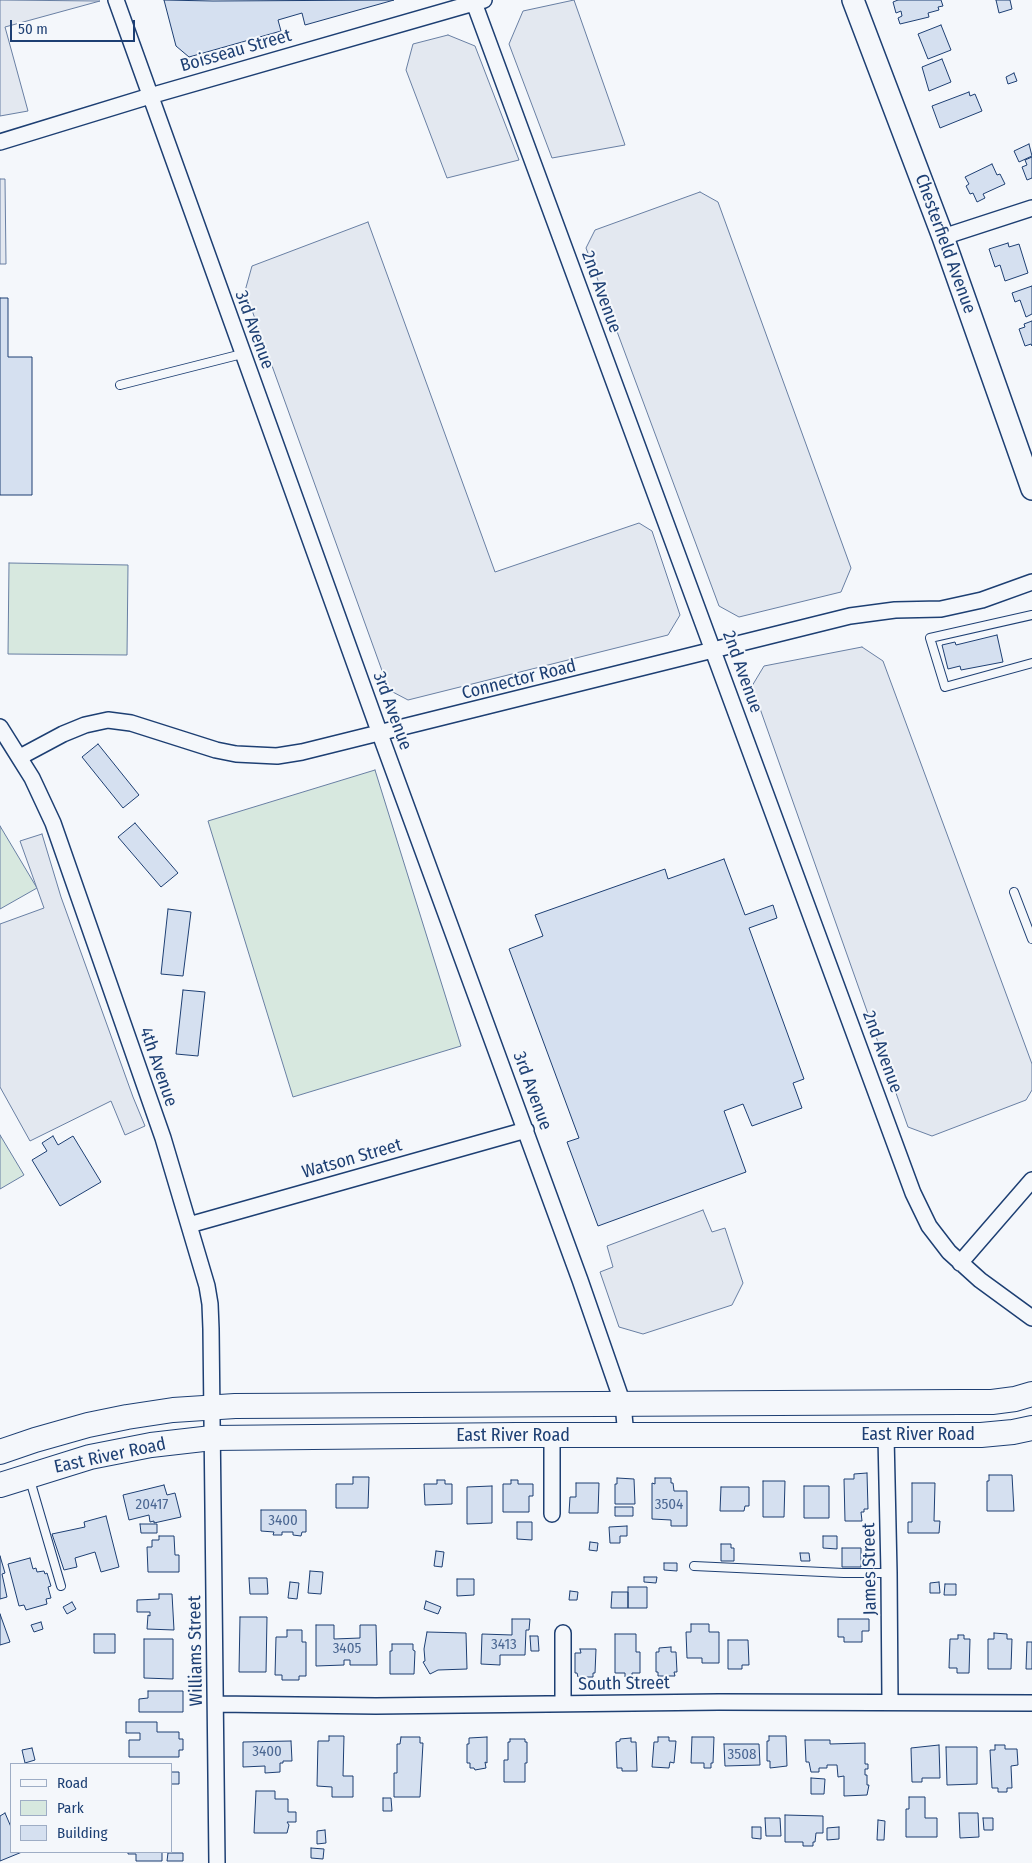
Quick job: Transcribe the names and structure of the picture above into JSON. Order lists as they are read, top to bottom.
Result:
{
  "streets": {
    "main road": ["Chesterfield Avenue", "East River Road"],
    "street": [
      "Boisseau Street",
      "2nd Avenue",
      "3rd Avenue",
      "Connector Road",
      "4th Avenue",
      "Watson Street",
      "James Street",
      "Williams Street",
      "South Street"
    ]
  },
  "crossings": [
    ["Boisseau Street", "2nd Avenue"],
    ["Boisseau Street", "3rd Avenue"],
    ["2nd Avenue", "Connector Road"],
    ["3rd Avenue", "Connector Road"],
    ["3rd Avenue", "Watson Street"],
    ["3rd Avenue", "East River Road"],
    ["Connector Road", "4th Avenue"],
    ["4th Avenue", "Watson Street"],
    ["4th Avenue", "East River Road"],
    ["4th Avenue", "Williams Street"],
    ["East River Road", "James Street"],
    ["East River Road", "Williams Street"],
    ["James Street", "South Street"],
    ["Williams Street", "South Street"]
  ],
  "house_numbers": [
    "20417",
    "3504",
    "3400",
    "3413",
    "3405",
    "3400",
    "3508"
  ],
  "legend": ["Road", "Park", "Building"],
  "scale_bar": "50 m"
}
